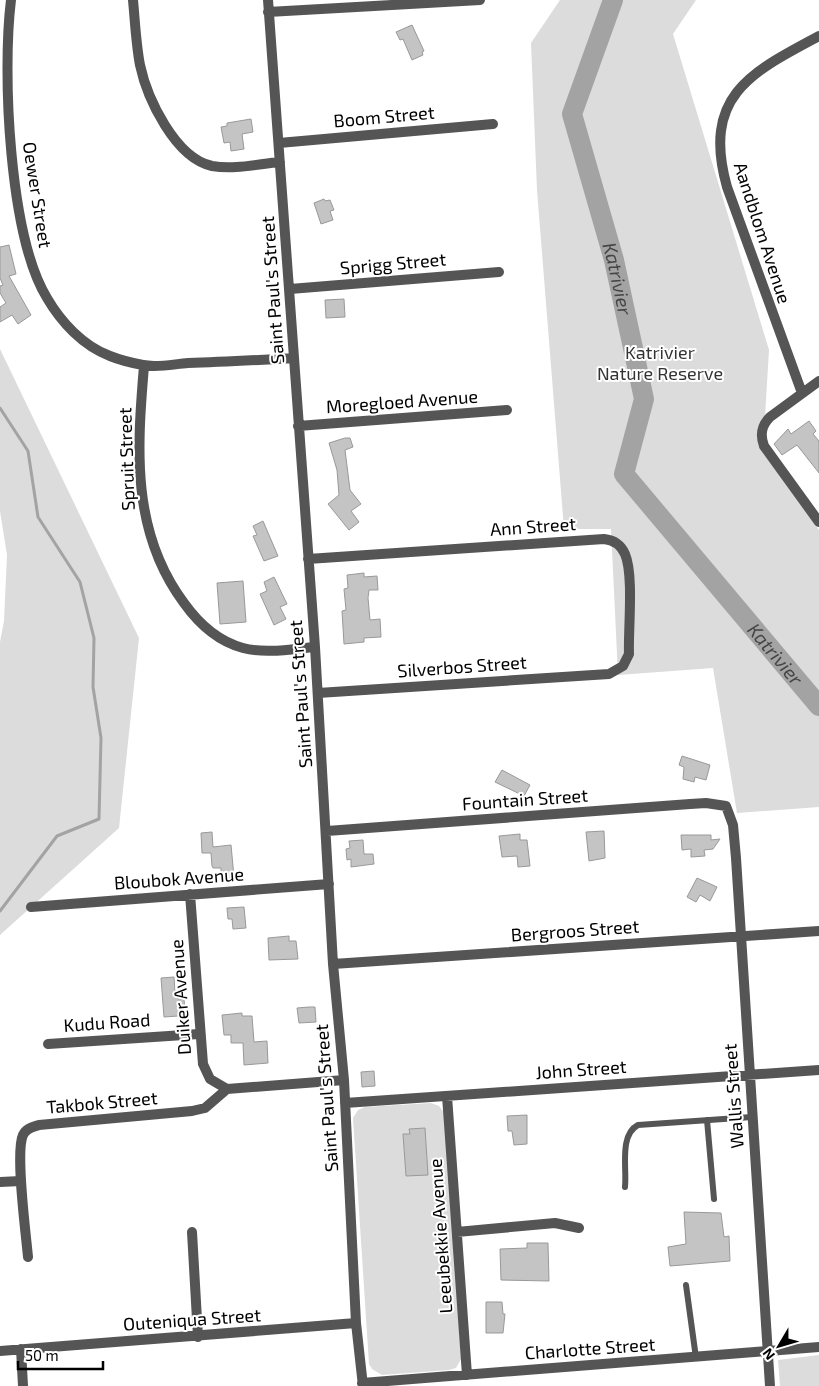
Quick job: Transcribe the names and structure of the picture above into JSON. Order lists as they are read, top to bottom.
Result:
{
  "streets": {
    "street": [
      "Boom Street",
      "Oewer Street",
      "Aandblom Avenue",
      "Sprigg Street",
      "Saint Paul's Street",
      "Moregloed Avenue",
      "Spruit Street",
      "Ann Street",
      "Silverbos Street",
      "Fountain Street",
      "Bloubok Avenue",
      "Bergroos Street",
      "Duiker Avenue",
      "Kudu Road",
      "John Street",
      "Wallis Street",
      "Takbok Street",
      "Leeubekkie Avenue",
      "Outeniqua Street",
      "Charlotte Street"
    ]
  },
  "crossings": [
    ["Boom Street", "Saint Paul's Street"],
    ["Oewer Street", "Saint Paul's Street"],
    ["Oewer Street", "Spruit Street"],
    ["Sprigg Street", "Saint Paul's Street"],
    ["Saint Paul's Street", "Moregloed Avenue"],
    ["Saint Paul's Street", "Spruit Street"],
    ["Saint Paul's Street", "Ann Street"],
    ["Saint Paul's Street", "Silverbos Street"],
    ["Saint Paul's Street", "Fountain Street"],
    ["Saint Paul's Street", "Bloubok Avenue"],
    ["Saint Paul's Street", "Bergroos Street"],
    ["Saint Paul's Street", "John Street"],
    ["Saint Paul's Street", "Outeniqua Street"],
    ["Saint Paul's Street", "Charlotte Street"],
    ["Ann Street", "Silverbos Street"],
    ["Fountain Street", "Wallis Street"],
    ["Bloubok Avenue", "Duiker Avenue"],
    ["Bergroos Street", "Wallis Street"],
    ["Duiker Avenue", "Kudu Road"],
    ["Duiker Avenue", "Takbok Street"],
    ["John Street", "Wallis Street"],
    ["John Street", "Leeubekkie Avenue"],
    ["Wallis Street", "Charlotte Street"],
    ["Leeubekkie Avenue", "Charlotte Street"]
  ],
  "water": ["Katrivier"],
  "parks": ["Katrivier Nature Reserve"],
  "scale_bar": "50 m",
  "north": "bottom left"
}
